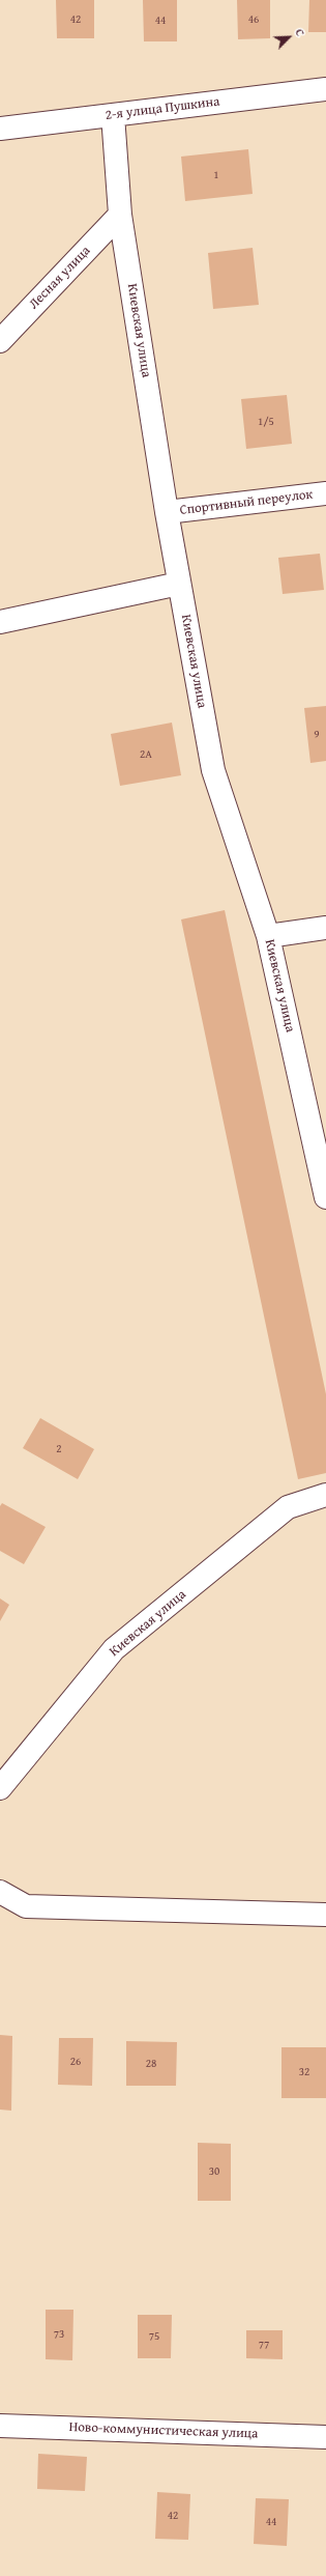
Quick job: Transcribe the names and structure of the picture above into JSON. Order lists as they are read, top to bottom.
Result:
{
  "streets": {
    "street": [
      "2-я улица Пушкина",
      "Лесная улица",
      "Киевская улица",
      "Спортивный переулок",
      "Ново-коммунистическая улица"
    ]
  },
  "crossings": [
    ["2-я улица Пушкина", "Киевская улица"],
    ["Лесная улица", "Киевская улица"],
    ["Киевская улица", "Спортивный переулок"]
  ],
  "house_numbers": [
    "42",
    "46",
    "44",
    "1",
    "1/5",
    "9",
    "2А",
    "2",
    "26",
    "28",
    "32",
    "30",
    "73",
    "75",
    "77",
    "42",
    "44"
  ],
  "north": "top right"
}
